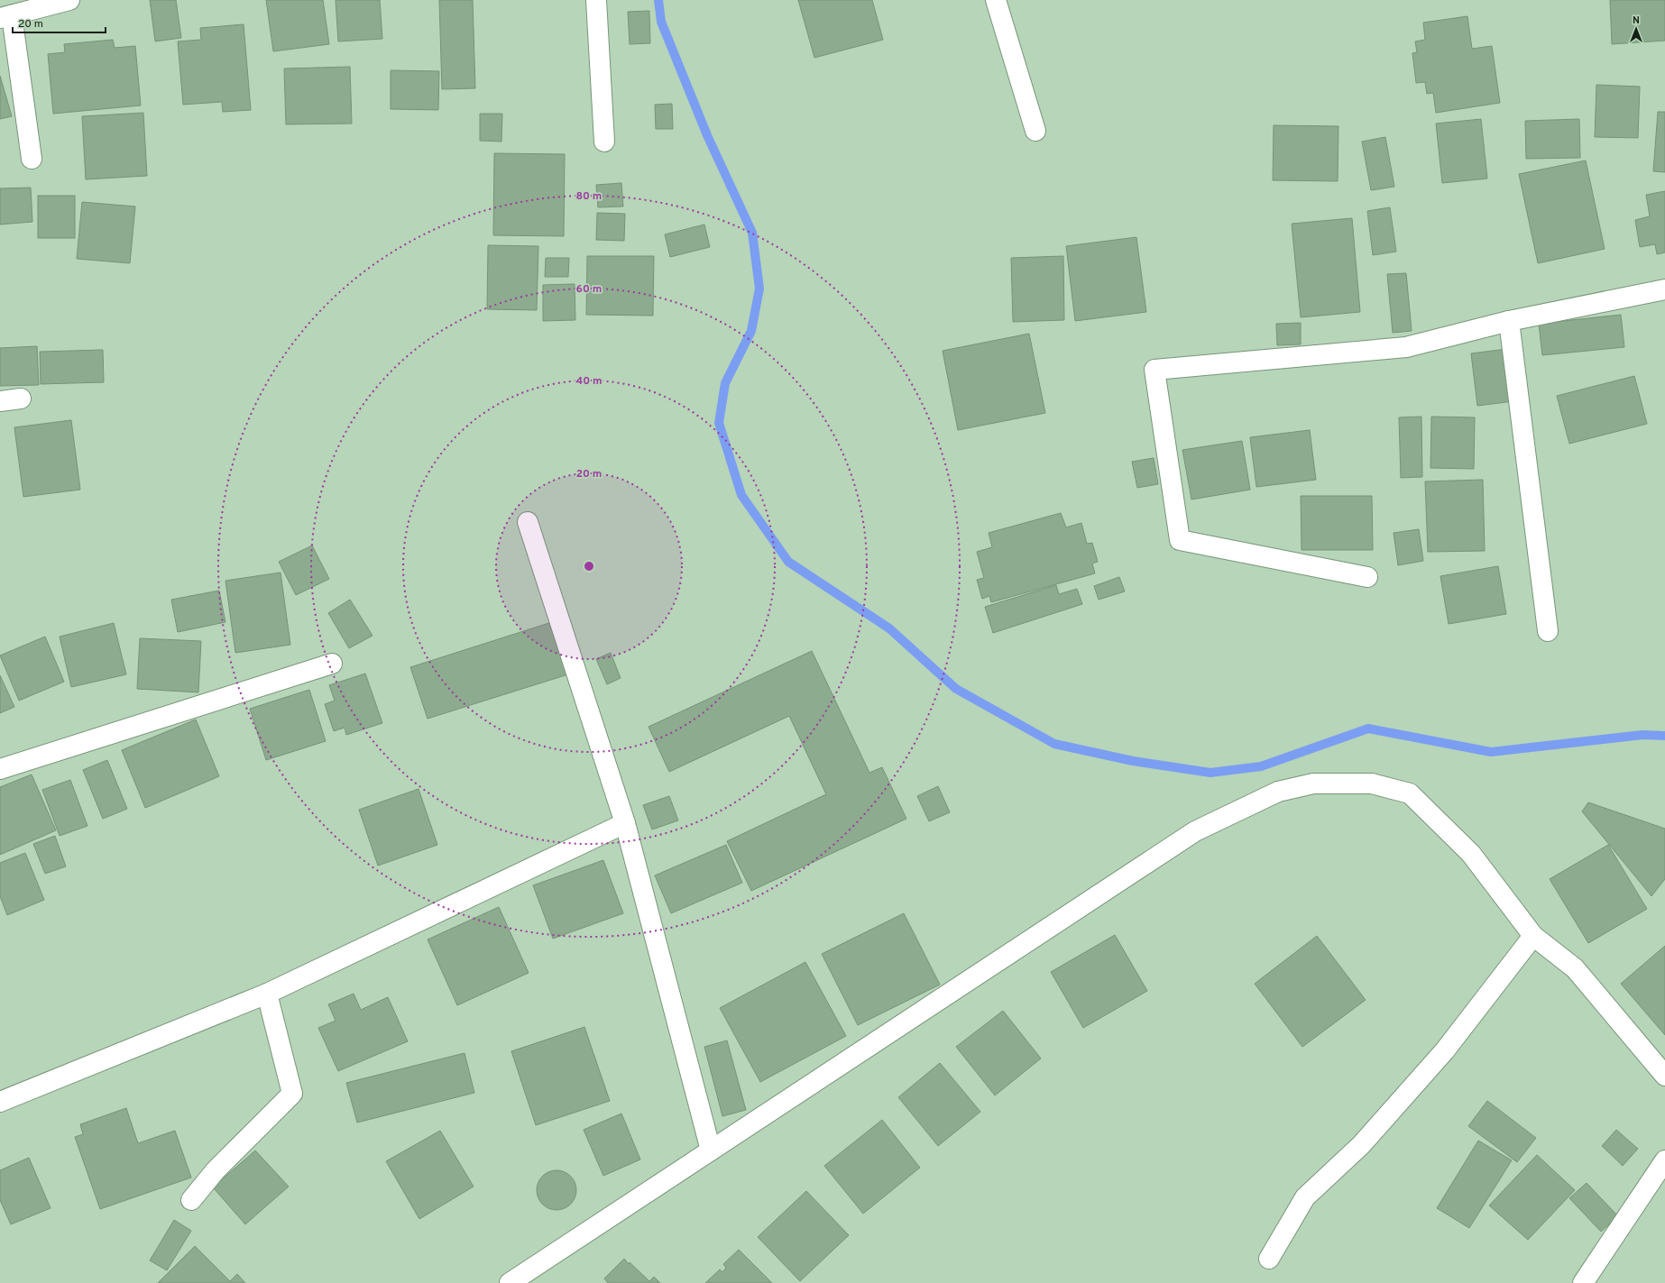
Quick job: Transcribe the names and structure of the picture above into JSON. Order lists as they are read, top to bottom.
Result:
{
  "scale_bar": "20 m",
  "north": "top",
  "rings": [
    "80 m",
    "60 m",
    "40 m",
    "20 m"
  ]
}
